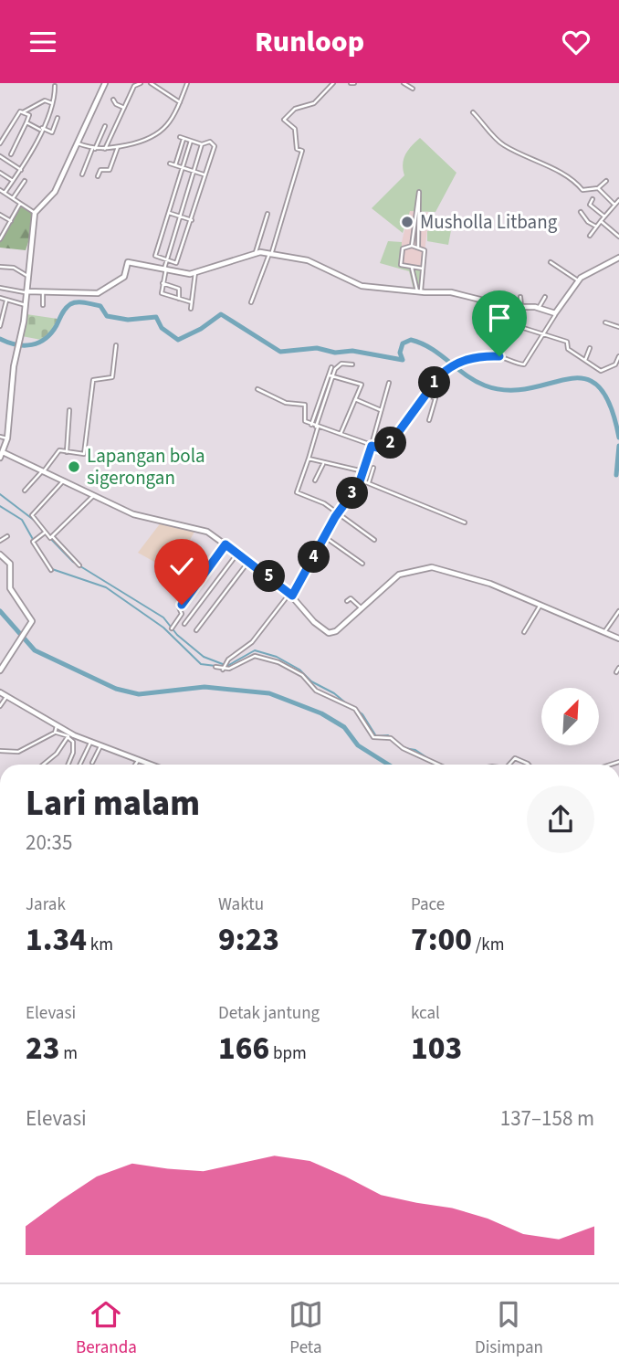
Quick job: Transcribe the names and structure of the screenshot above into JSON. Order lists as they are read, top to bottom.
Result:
{
  "places": ["Musholla Litbang", "Lapangan bola sigerongan"],
  "north": "top right",
  "page": {
    "header": "Runloop",
    "pins": [
      "1",
      "2",
      "3",
      "4",
      "5"
    ],
    "heading": ["Lari malam", "20:35"],
    "stats": [
      ["Jarak", "1.34 km"],
      ["Waktu", "9:23"],
      ["Pace", "7:00 /km"],
      ["Elevasi", "23 m"],
      ["Detak jantung", "166 bpm"],
      ["kcal", "103"]
    ],
    "chart": ["Elevasi", "137–158 m"],
    "tabs": ["Beranda", "Peta", "Disimpan"]
  }
}
